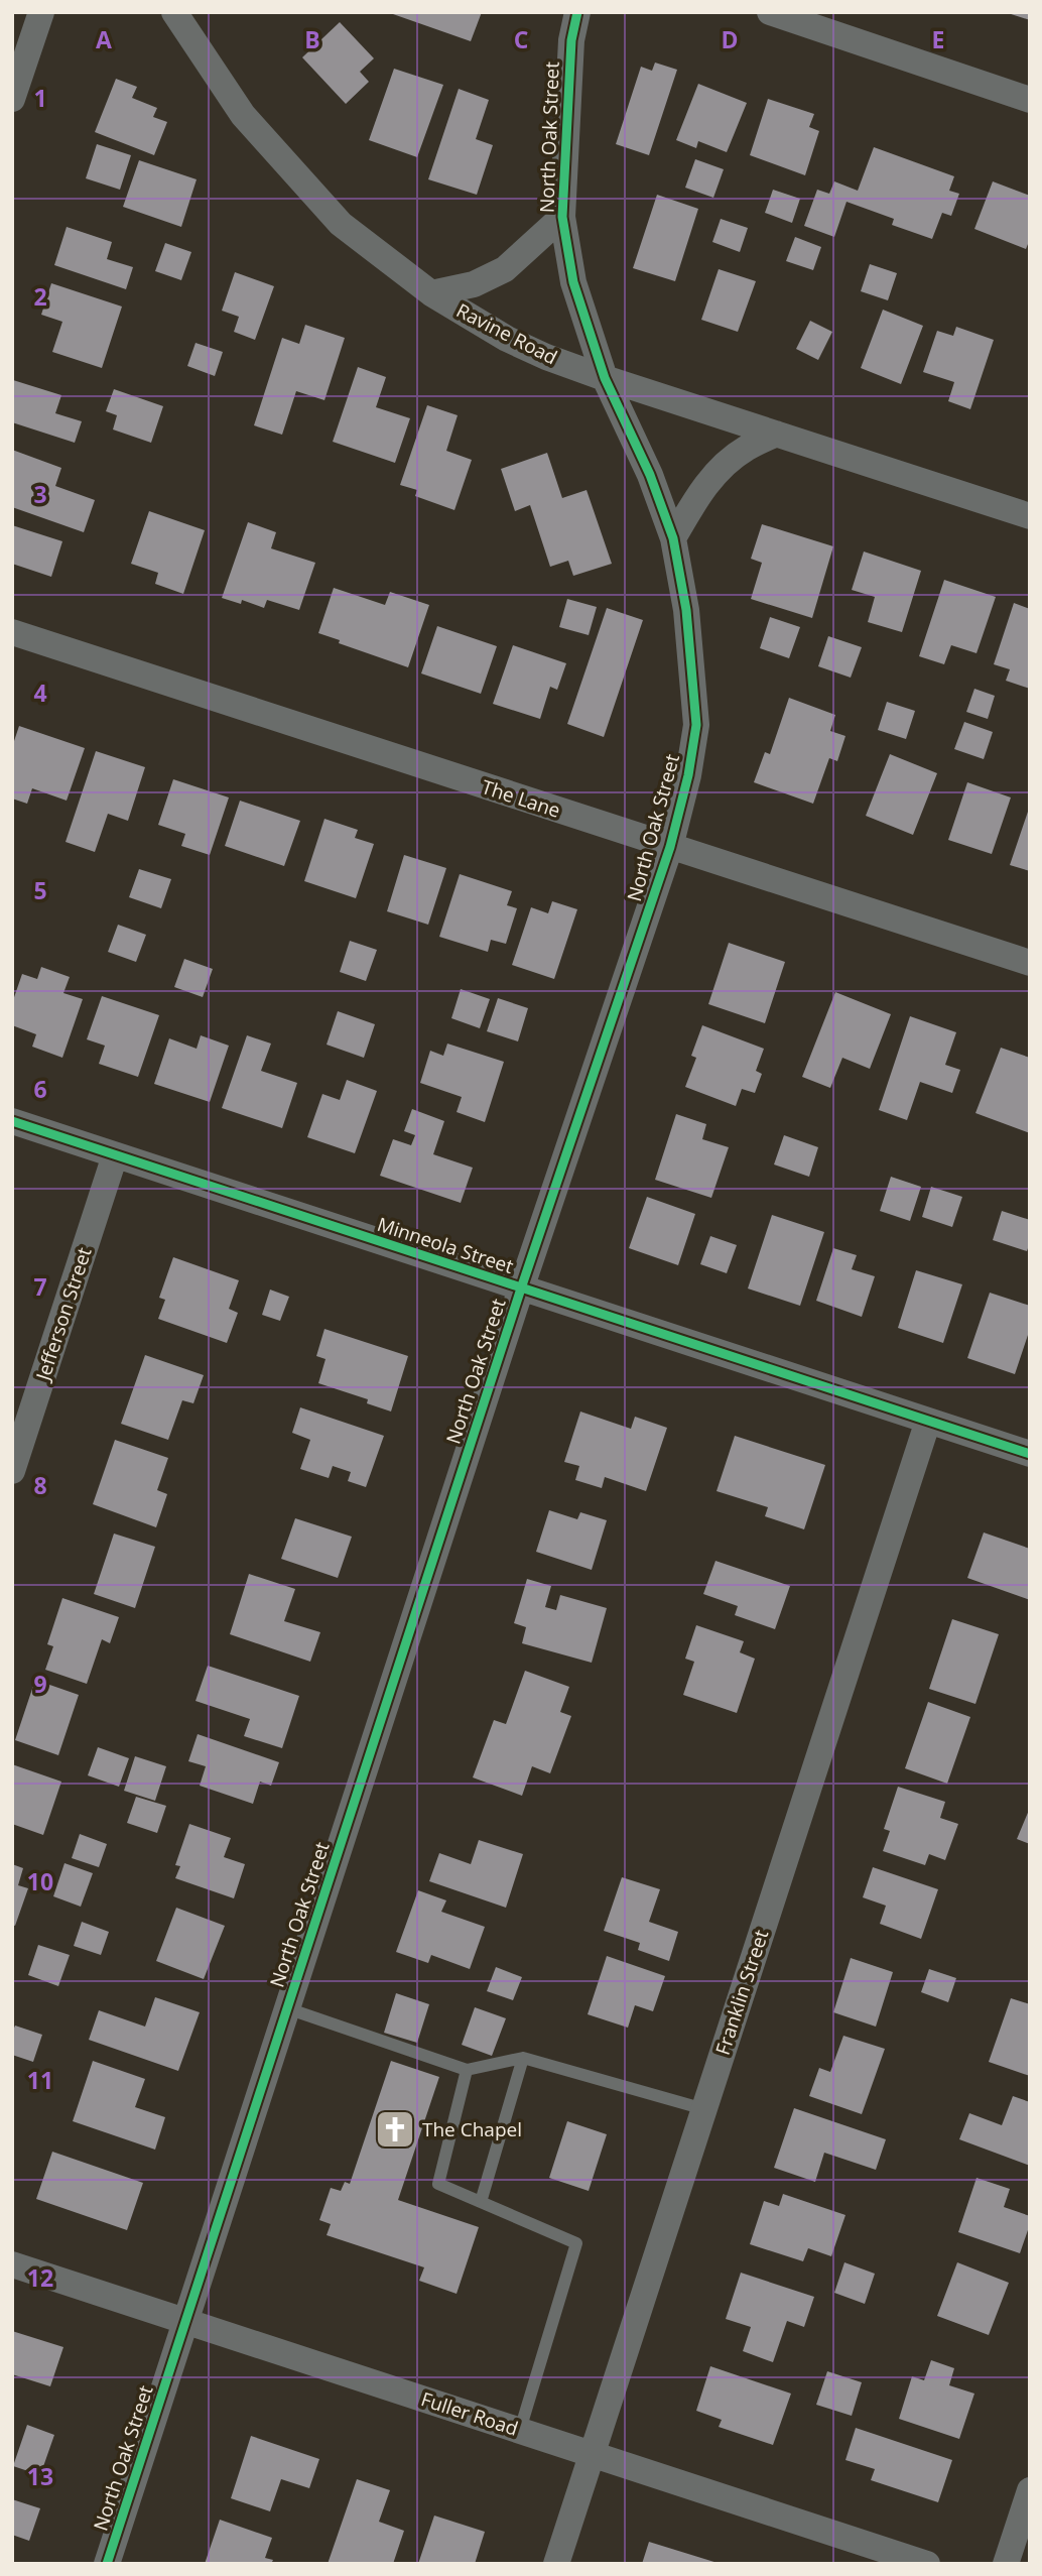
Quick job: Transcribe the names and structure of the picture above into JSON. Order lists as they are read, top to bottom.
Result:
{
  "streets": {
    "street": [
      "North Oak Street",
      "Ravine Road",
      "The Lane",
      "Minneola Street",
      "Jefferson Street",
      "Franklin Street",
      "Fuller Road"
    ]
  },
  "crossings": [
    ["North Oak Street", "Ravine Road"],
    ["North Oak Street", "The Lane"],
    ["North Oak Street", "Minneola Street"],
    ["North Oak Street", "Fuller Road"],
    ["Minneola Street", "Jefferson Street"],
    ["Minneola Street", "Franklin Street"],
    ["Franklin Street", "Fuller Road"]
  ],
  "places": {
    "church": ["The Chapel"]
  },
  "grid": {
    "columns": [
      "A",
      "B",
      "C",
      "D",
      "E"
    ],
    "rows": [
      "1",
      "2",
      "3",
      "4",
      "5",
      "6",
      "7",
      "8",
      "9",
      "10",
      "11",
      "12",
      "13"
    ]
  }
}
